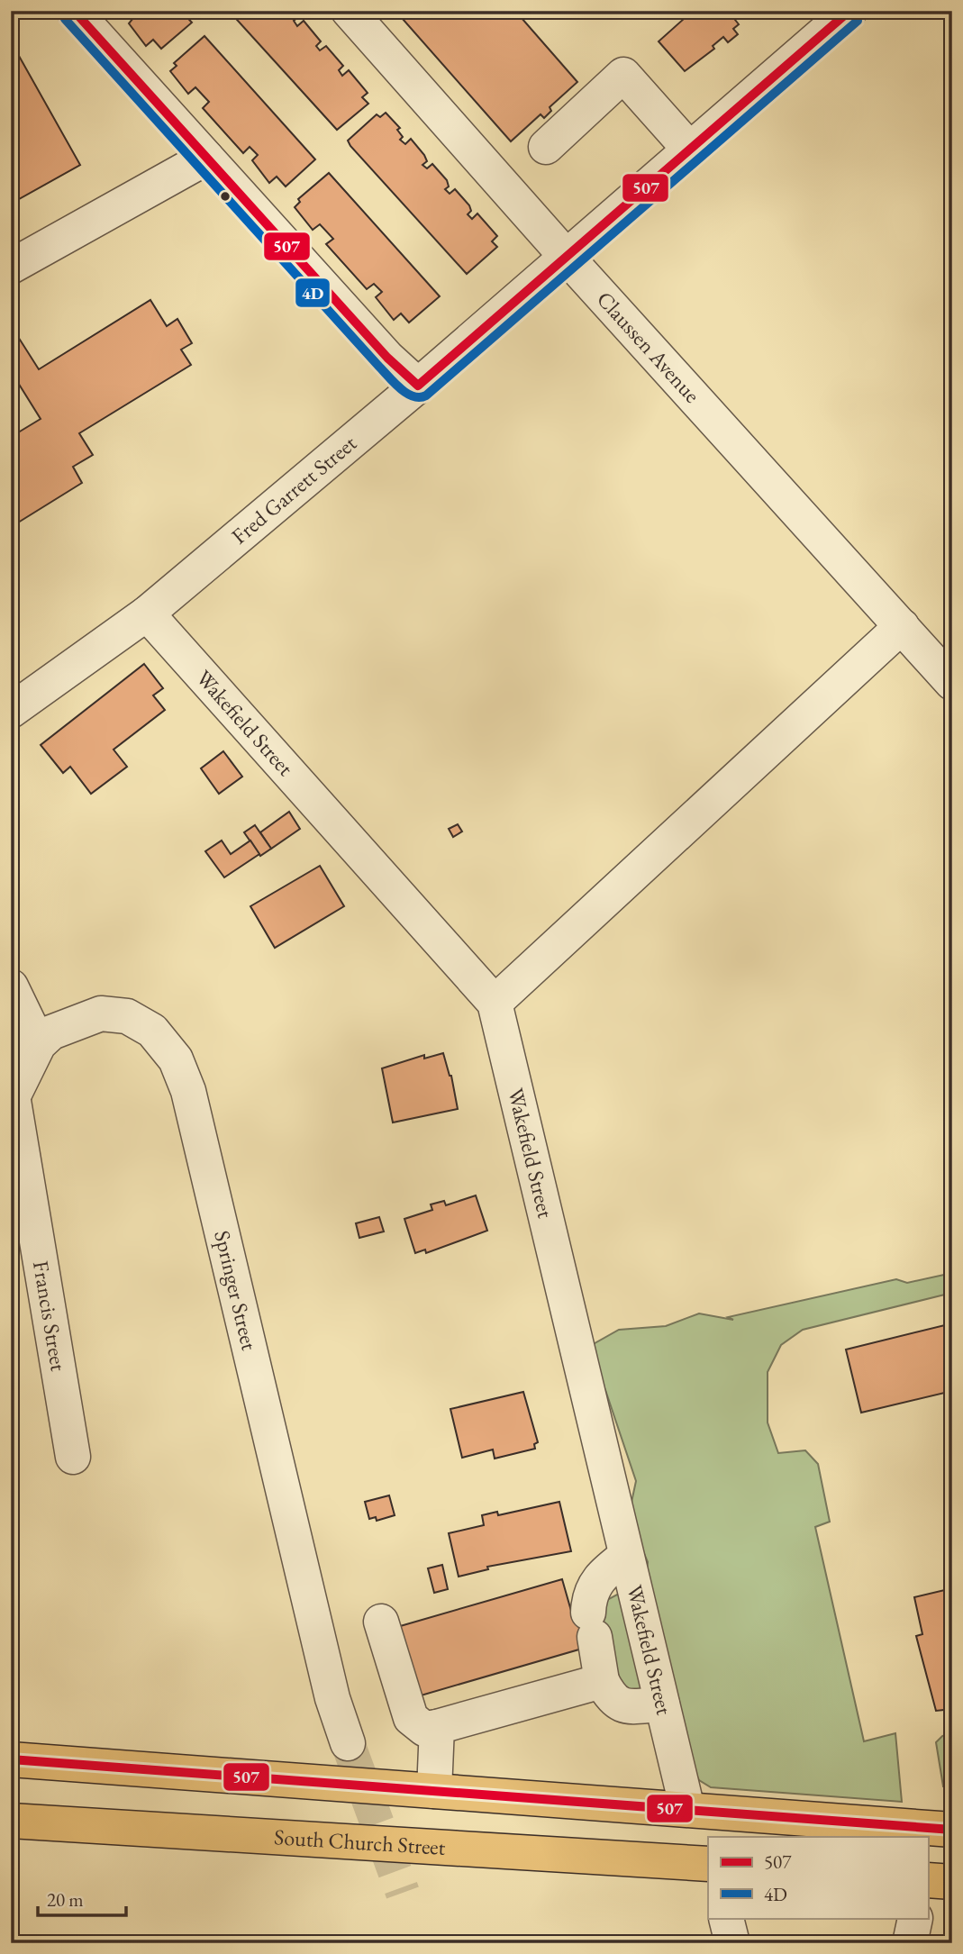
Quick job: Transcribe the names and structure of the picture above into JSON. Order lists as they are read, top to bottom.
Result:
{
  "streets": {
    "main road": ["South Church Street"],
    "street": [
      "Claussen Avenue",
      "Fred Garrett Street",
      "Wakefield Street",
      "Springer Street",
      "Francis Street"
    ]
  },
  "crossings": [
    ["Claussen Avenue", "Fred Garrett Street"],
    ["Fred Garrett Street", "Wakefield Street"]
  ],
  "lines": ["transit line 507", "transit line 4D"],
  "legend": ["507", "4D"],
  "scale_bar": "20 m"
}
